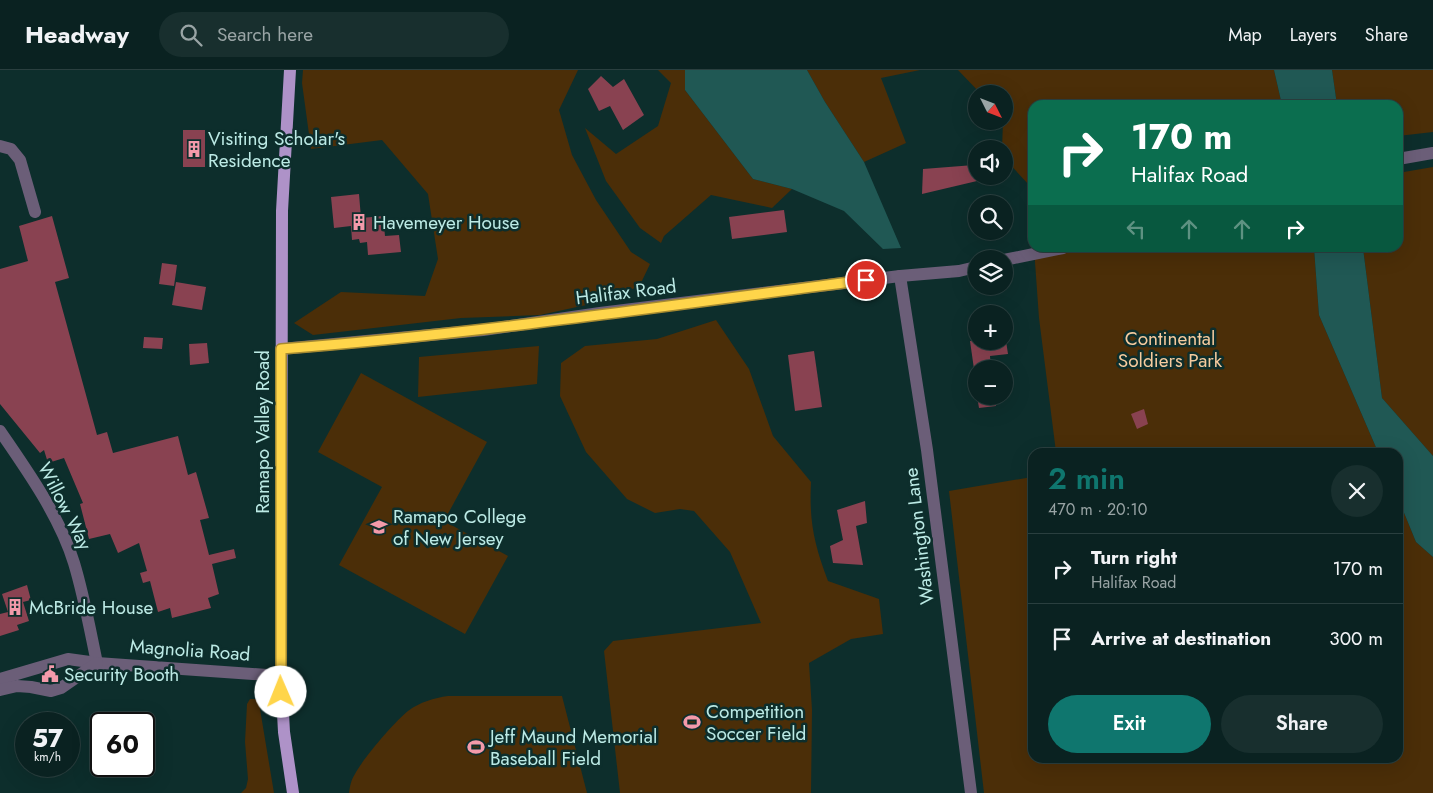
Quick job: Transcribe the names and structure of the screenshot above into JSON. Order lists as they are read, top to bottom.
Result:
{
  "streets": {
    "main road": ["Ramapo Valley Road"],
    "street": [
      "Halifax Road",
      "Willow Way",
      "Washington Lane",
      "Magnolia Road"
    ]
  },
  "crossings": [
    ["Halifax Road", "Ramapo Valley Road"],
    ["Halifax Road", "Washington Lane"],
    ["Ramapo Valley Road", "Magnolia Road"],
    ["Willow Way", "Magnolia Road"]
  ],
  "parks": ["Continental Soldiers Park"],
  "places": {
    "building": ["Visiting Scholar's Residence", "Havemeyer House", "McBride House"],
    "school or university": ["Ramapo College of New Jersey"],
    "public building": ["Security Booth"],
    "sports": ["Competition Soccer Field", "Jeff Maund Memorial Baseball Field"]
  },
  "north": "bottom right",
  "page": {
    "header": "Headway",
    "search": "Search here",
    "nav": ["Map", "Layers", "Share"],
    "map_buttons": ["+", "−"],
    "turn": ["170 m", "Halifax Road"],
    "heading": ["2 min", "470 m · 20:10"],
    "list": [
      {
        "name": "Turn right",
        "note": "Halifax Road",
        "value": "170 m"
      },
      {
        "name": "Arrive at destination",
        "value": "300 m"
      }
    ],
    "buttons": ["Exit", "Share"],
    "speed": "57 km/h",
    "limit": "60"
  }
}
